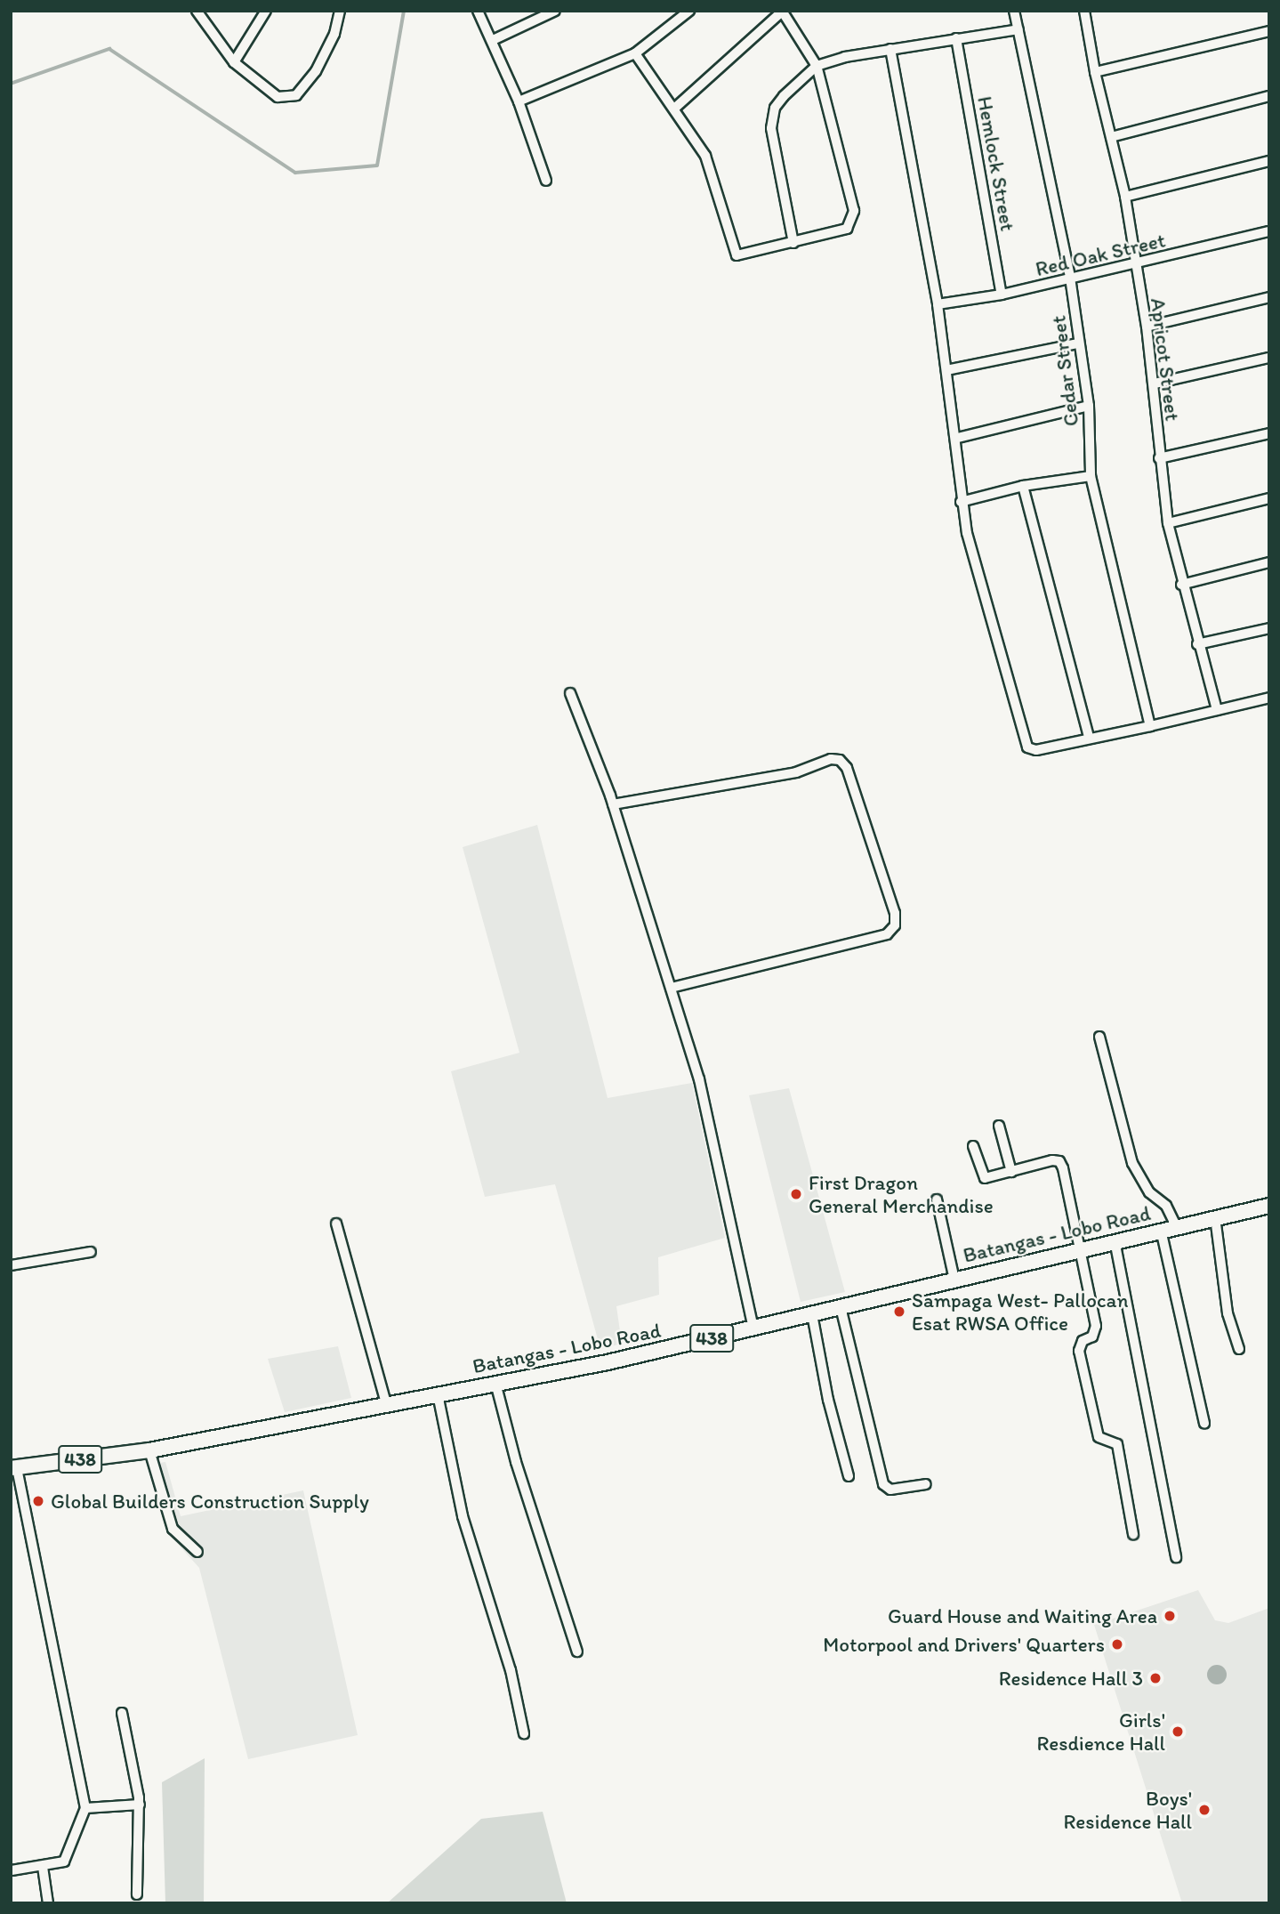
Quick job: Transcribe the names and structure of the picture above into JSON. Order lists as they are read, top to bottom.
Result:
{
  "streets": {
    "main road": ["Batangas - Lobo Road", "438"],
    "street": [
      "Hemlock Street",
      "Red Oak Street",
      "Apricot Street",
      "Cedar Street"
    ]
  },
  "crossings": [
    ["Hemlock Street", "Red Oak Street"],
    ["Red Oak Street", "Apricot Street"],
    ["Red Oak Street", "Cedar Street"]
  ],
  "places": [
    "First Dragon General Merchandise",
    "Sampaga West- Pallocan Esat RWSA Office",
    "Global Builders Construction Supply",
    "Guard House and Waiting Area",
    "Motorpool and Drivers' Quarters",
    "Residence Hall 3",
    "Girls' Resdience Hall",
    "Boys' Residence Hall"
  ]
}
